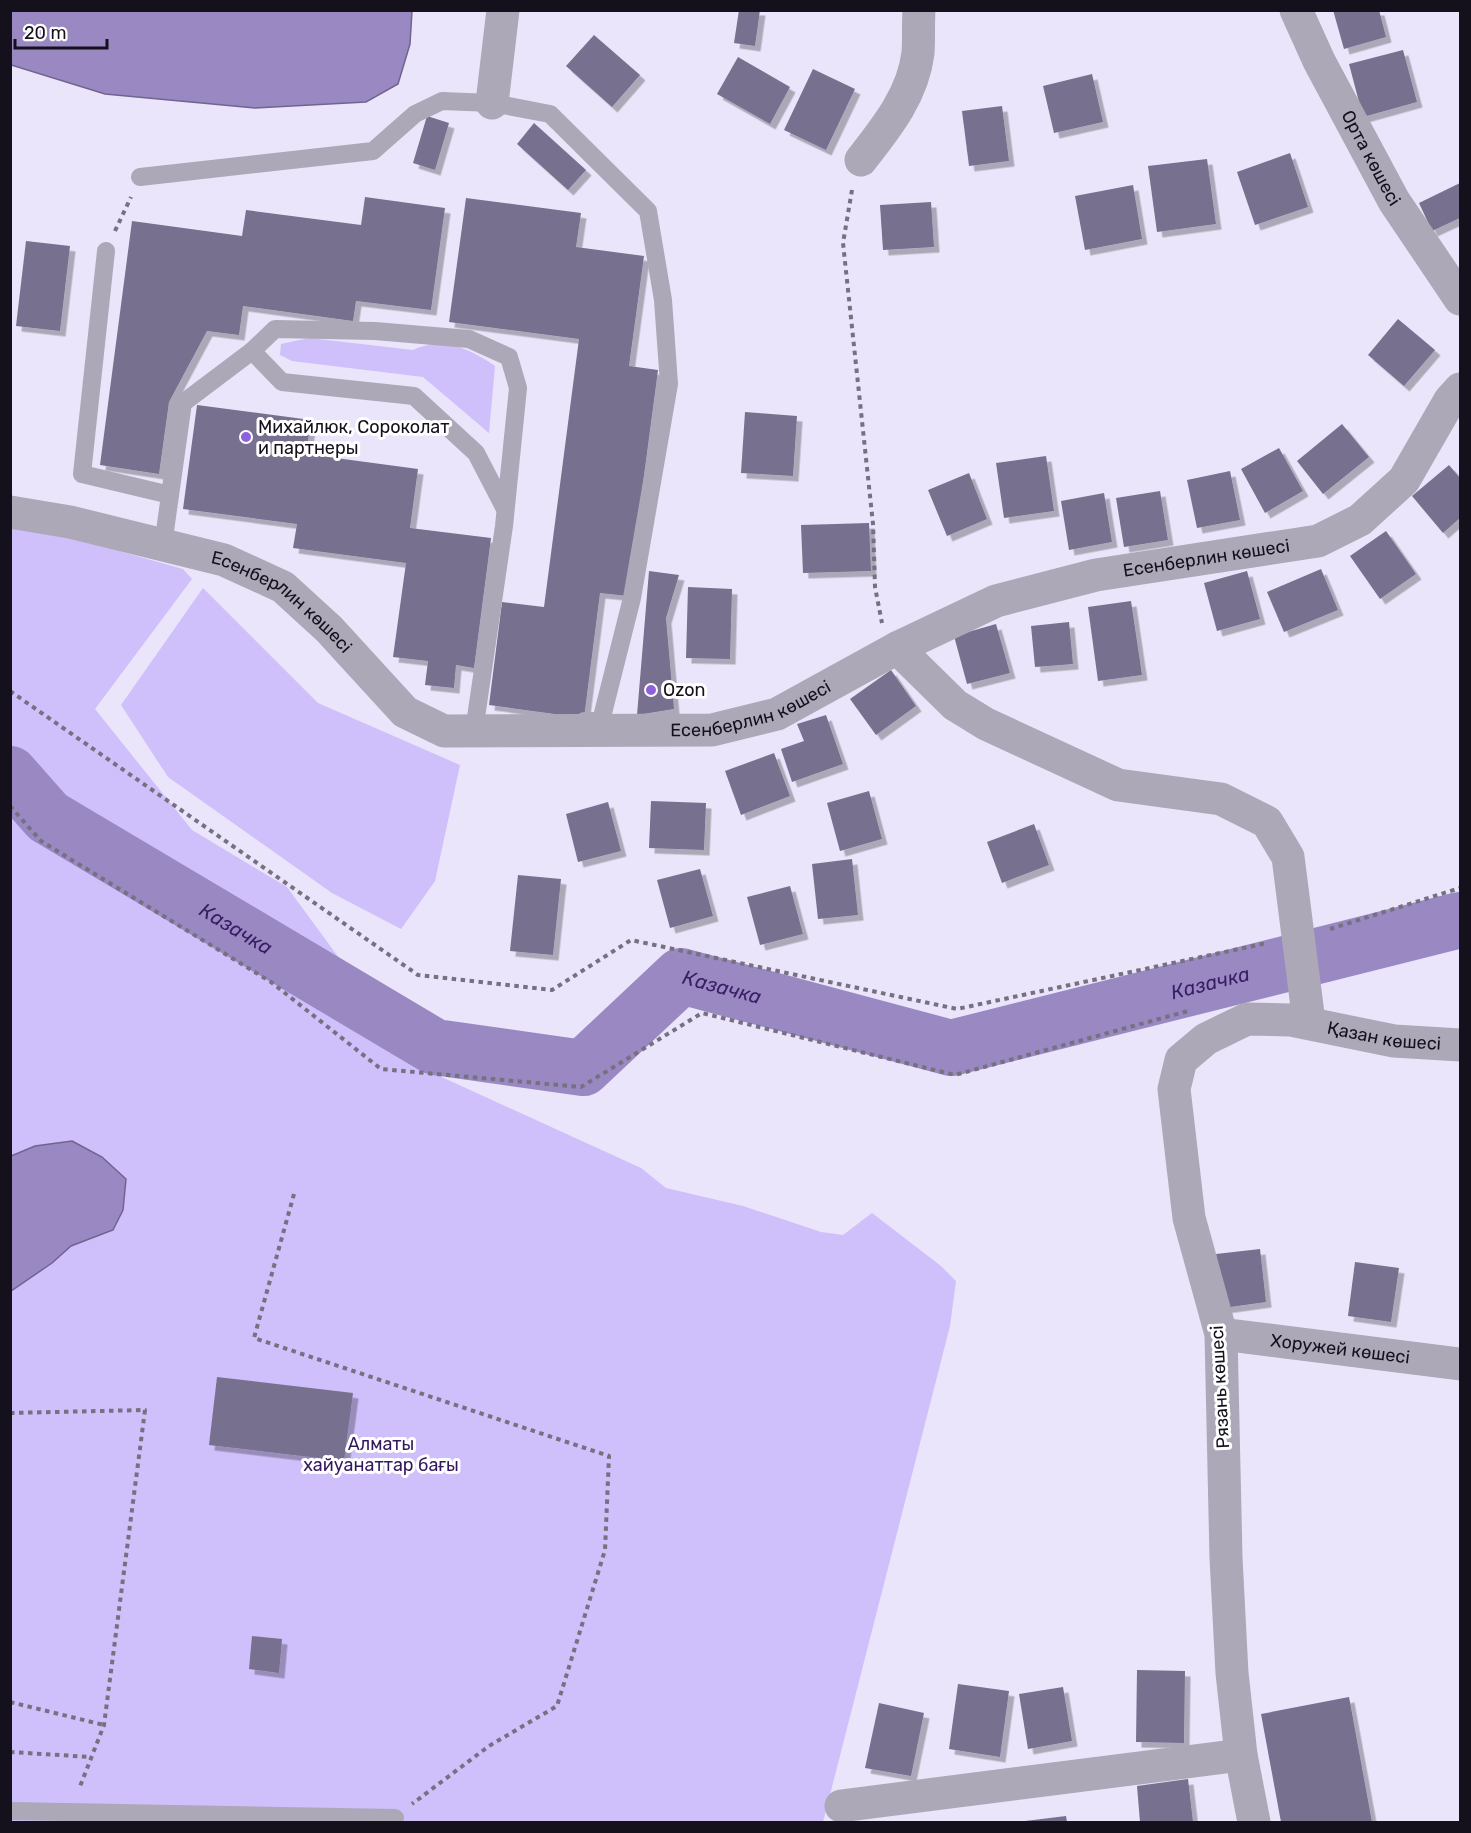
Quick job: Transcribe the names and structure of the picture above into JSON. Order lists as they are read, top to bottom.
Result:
{
  "streets": {
    "street": [
      "Орта көшесі",
      "Есенберлин көшесі",
      "Қазан көшесі",
      "Хоружей көшесі",
      "Рязань көшесі"
    ]
  },
  "crossings": [
    ["Қазан көшесі", "Рязань көшесі"],
    ["Хоружей көшесі", "Рязань көшесі"]
  ],
  "water": ["Казачка"],
  "parks": ["Алматы хайуанаттар бағы"],
  "places": ["Михайлюк, Сороколат и партнеры", "Ozon"],
  "scale_bar": "20 m"
}
